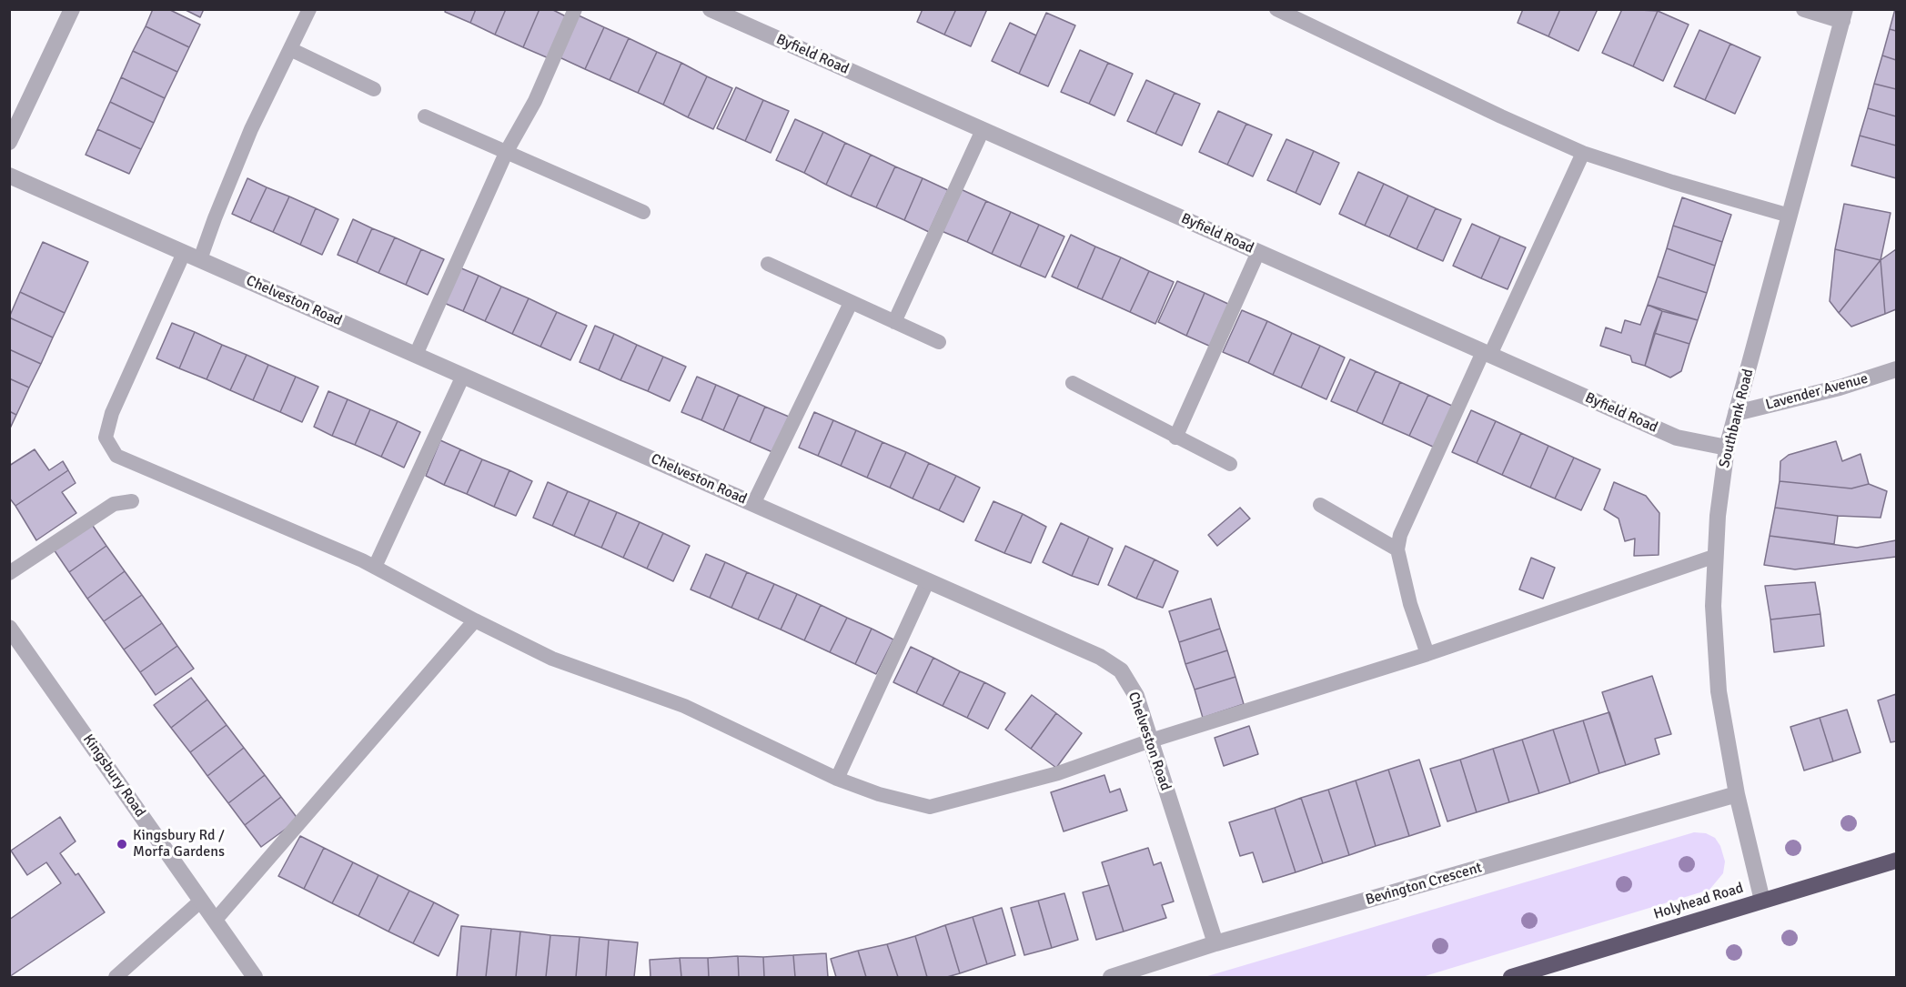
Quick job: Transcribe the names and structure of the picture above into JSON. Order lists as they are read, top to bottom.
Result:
{
  "streets": {
    "highway": ["Holyhead Road"],
    "street": [
      "Byfield Road",
      "Chelveston Road",
      "Lavender Avenue",
      "Southbank Road",
      "Kingsbury Road",
      "Bevington Crescent"
    ]
  },
  "crossings": [
    ["Byfield Road", "Southbank Road"],
    ["Chelveston Road", "Bevington Crescent"],
    ["Lavender Avenue", "Southbank Road"],
    ["Southbank Road", "Bevington Crescent"],
    ["Southbank Road", "Holyhead Road"]
  ],
  "places": ["Kingsbury Rd / Morfa Gardens"]
}
